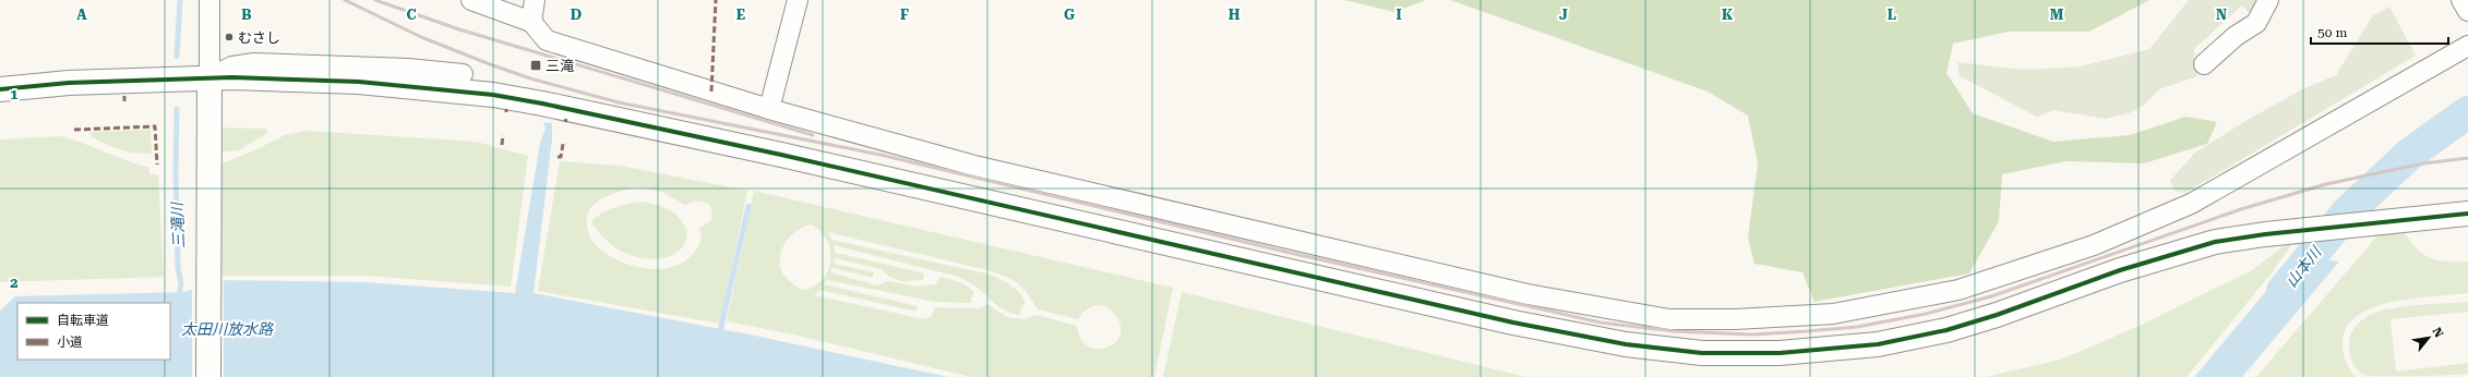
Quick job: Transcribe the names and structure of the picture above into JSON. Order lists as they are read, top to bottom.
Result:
{
  "water": ["三滝川", "山本川", "太田川放水路"],
  "places": {
    "other": ["むさし"],
    "transit": ["三滝"]
  },
  "legend": ["自転車道", "小道"],
  "scale_bar": "50 m",
  "north": "top right",
  "grid": {
    "columns": [
      "A",
      "B",
      "C",
      "D",
      "E",
      "F",
      "G",
      "H",
      "I",
      "J",
      "K",
      "L",
      "M",
      "N"
    ],
    "rows": ["1", "2"]
  }
}
